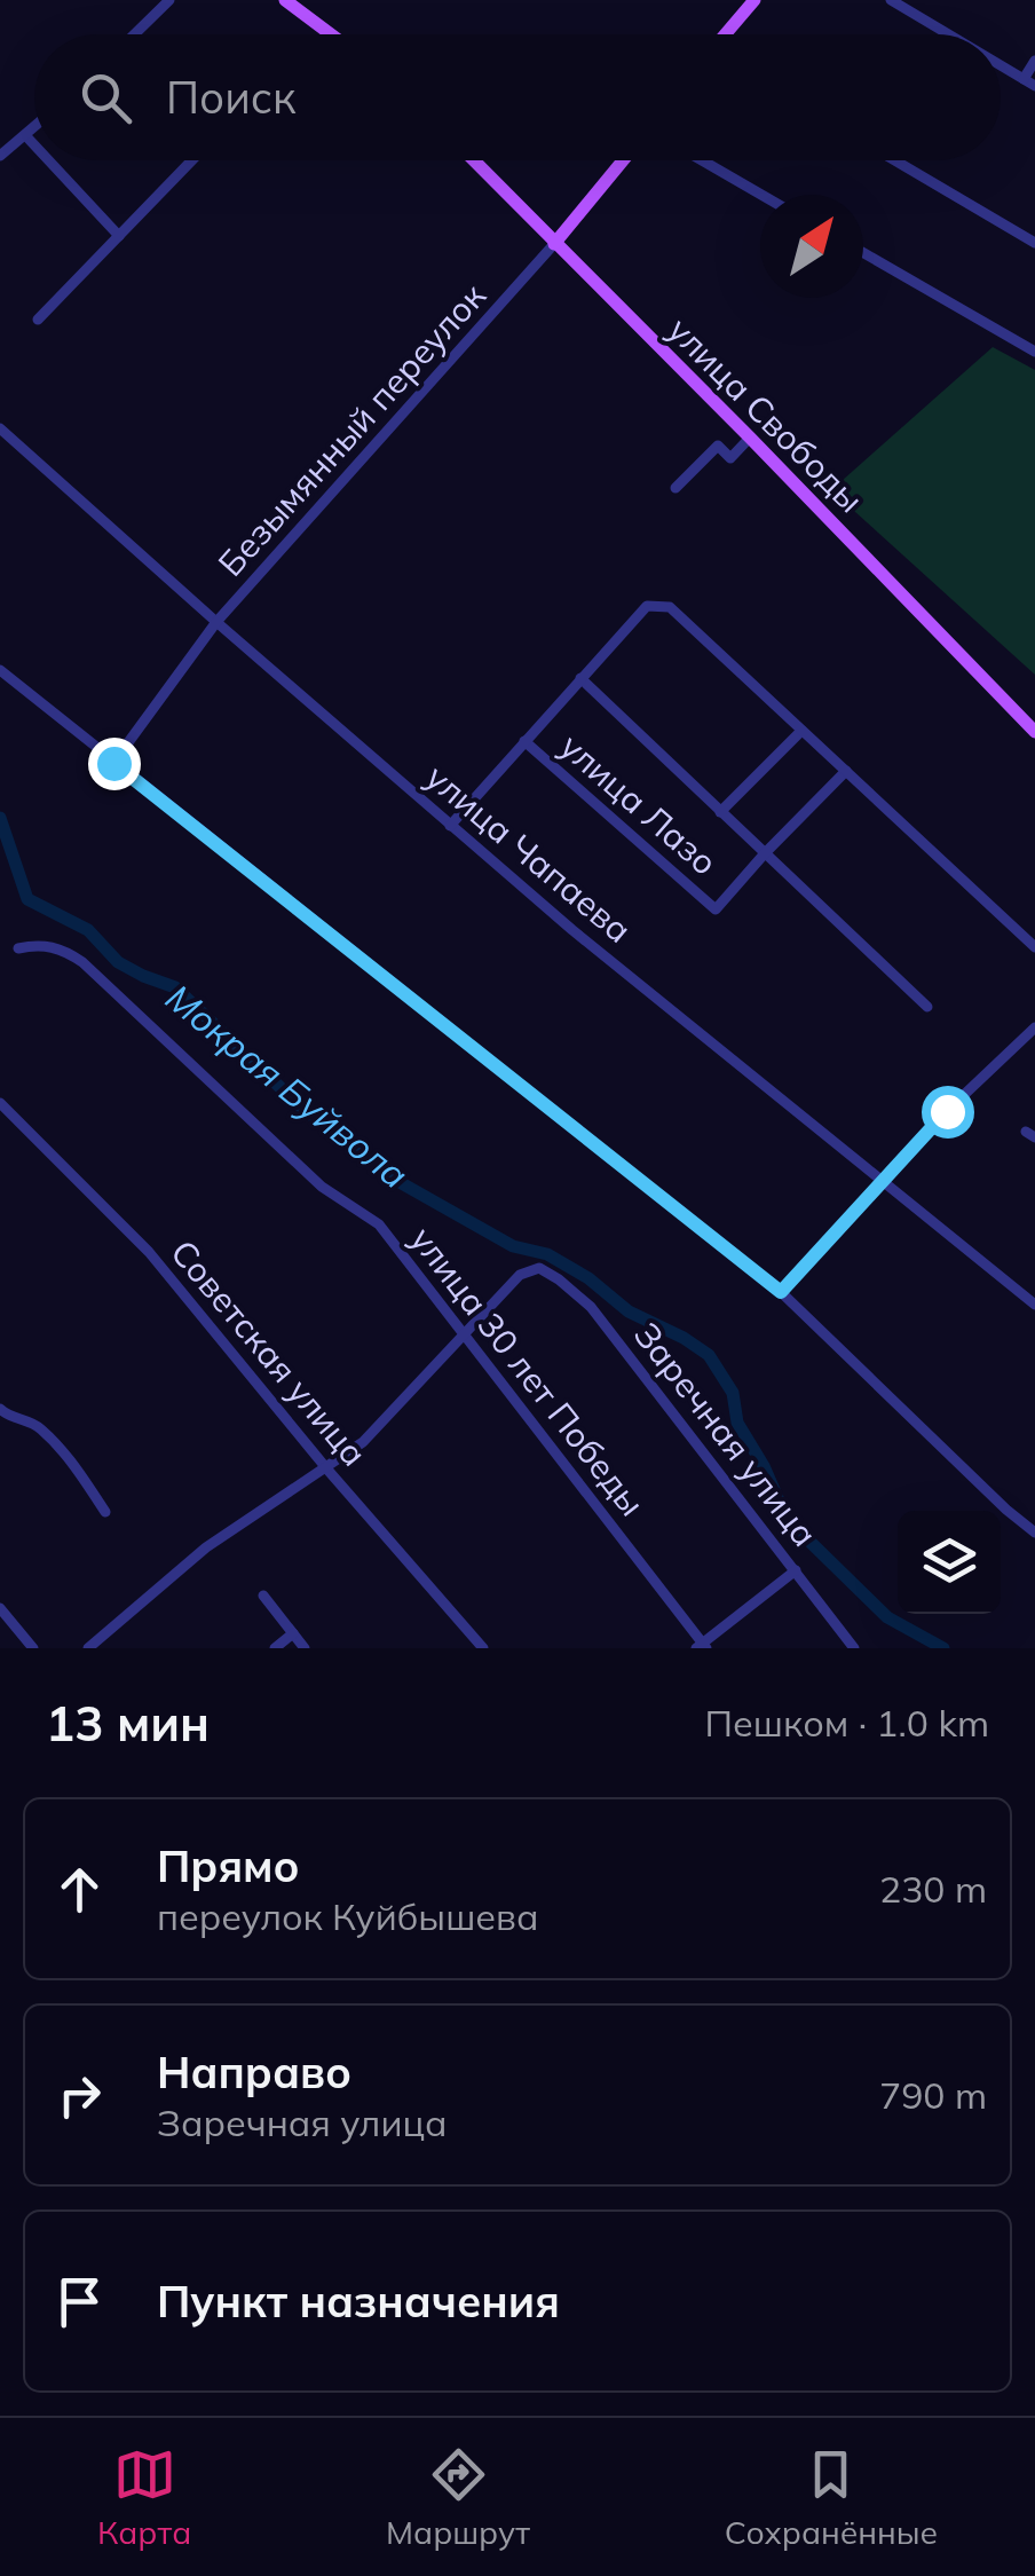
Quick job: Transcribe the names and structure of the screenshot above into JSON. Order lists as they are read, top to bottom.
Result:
{
  "streets": {
    "main road": ["улица Свободы", "Безымянный переулок"],
    "street": [
      "улица Лазо",
      "улица Чапаева",
      "Советская улица",
      "улица 30 лет Победы",
      "Заречная улица"
    ]
  },
  "crossings": [
    ["улица Свободы", "Безымянный переулок"],
    ["Безымянный переулок", "улица Чапаева"],
    ["улица 30 лет Победы", "Заречная улица"]
  ],
  "water": ["Мокрая Буйвола"],
  "north": "top right",
  "page": {
    "search": "Поиск",
    "heading": ["13 мин", "Пешком · 1.0 km"],
    "list": [
      ["Прямо", "переулок Куйбышева", "230 m"],
      ["Направо", "Заречная улица", "790 m"],
      "Пункт назначения"
    ],
    "nav": ["Карта", "Маршрут", "Сохранённые"]
  }
}
